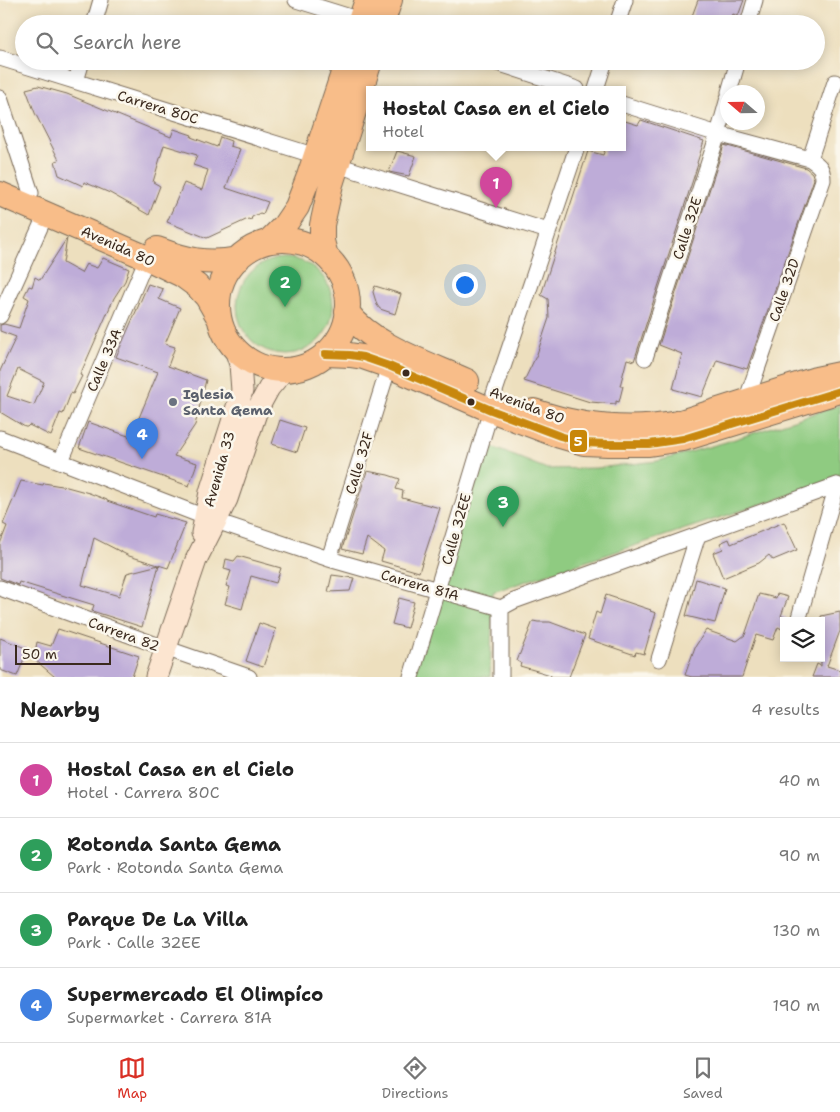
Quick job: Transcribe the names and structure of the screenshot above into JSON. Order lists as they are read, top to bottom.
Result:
{
  "streets": {
    "main road": ["Avenida 80"],
    "street": [
      "Carrera 80C",
      "Calle 32E",
      "Calle 32D",
      "Calle 33A",
      "Calle 32F",
      "Avenida 33",
      "Calle 32EE",
      "Carrera 81A",
      "Carrera 82"
    ]
  },
  "crossings": [
    ["Carrera 80C", "Calle 32EE"],
    ["Avenida 80", "Calle 32D"],
    ["Avenida 80", "Calle 33A"],
    ["Avenida 80", "Calle 32F"],
    ["Avenida 80", "Avenida 33"],
    ["Avenida 80", "Calle 32EE"],
    ["Calle 33A", "Carrera 81A"],
    ["Calle 32F", "Carrera 81A"],
    ["Avenida 33", "Carrera 81A"],
    ["Avenida 33", "Carrera 82"],
    ["Calle 32EE", "Carrera 81A"]
  ],
  "places": ["Iglesia Santa Gema"],
  "lines": ["transit line 5"],
  "scale_bar": "50 m",
  "north": "left",
  "page": {
    "search": "Search here",
    "popup": ["Hostal Casa en el Cielo", "Hotel"],
    "pins": [
      "1",
      "2",
      "4",
      "3"
    ],
    "scale": "50 m",
    "heading": ["Nearby", "4 results"],
    "list": [
      {
        "mark": "1",
        "name": "Hostal Casa en el Cielo",
        "note": "Hotel · Carrera 80C",
        "value": "40 m"
      },
      {
        "mark": "2",
        "name": "Rotonda Santa Gema",
        "note": "Park · Rotonda Santa Gema",
        "value": "90 m"
      },
      {
        "mark": "3",
        "name": "Parque De La Villa",
        "note": "Park · Calle 32EE",
        "value": "130 m"
      },
      {
        "mark": "4",
        "name": "Supermercado El Olimpíco",
        "note": "Supermarket · Carrera 81A",
        "value": "190 m"
      }
    ],
    "nav": ["Map", "Directions", "Saved"]
  }
}
